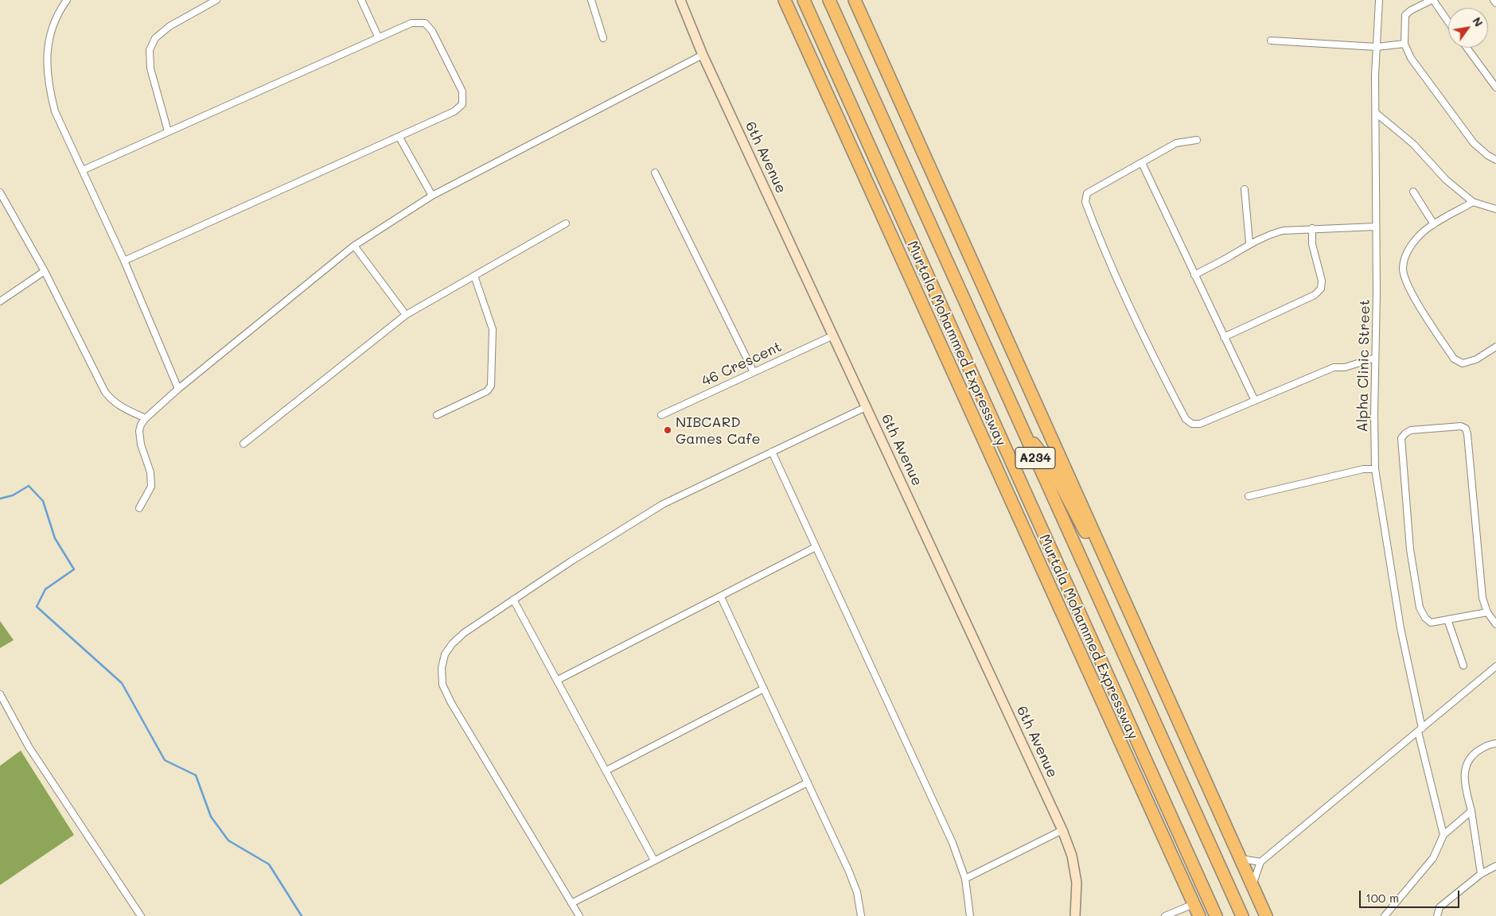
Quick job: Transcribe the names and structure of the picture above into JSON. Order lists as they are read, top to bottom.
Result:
{
  "streets": {
    "highway": ["Murtala Mohammed Expressway", "A234"],
    "street": ["6th Avenue", "46 Crescent", "Alpha Clinic Street"]
  },
  "crossings": [
    ["6th Avenue", "46 Crescent"]
  ],
  "places": ["NIBCARD Games Cafe"],
  "scale_bar": "100 m",
  "north": "top right"
}
